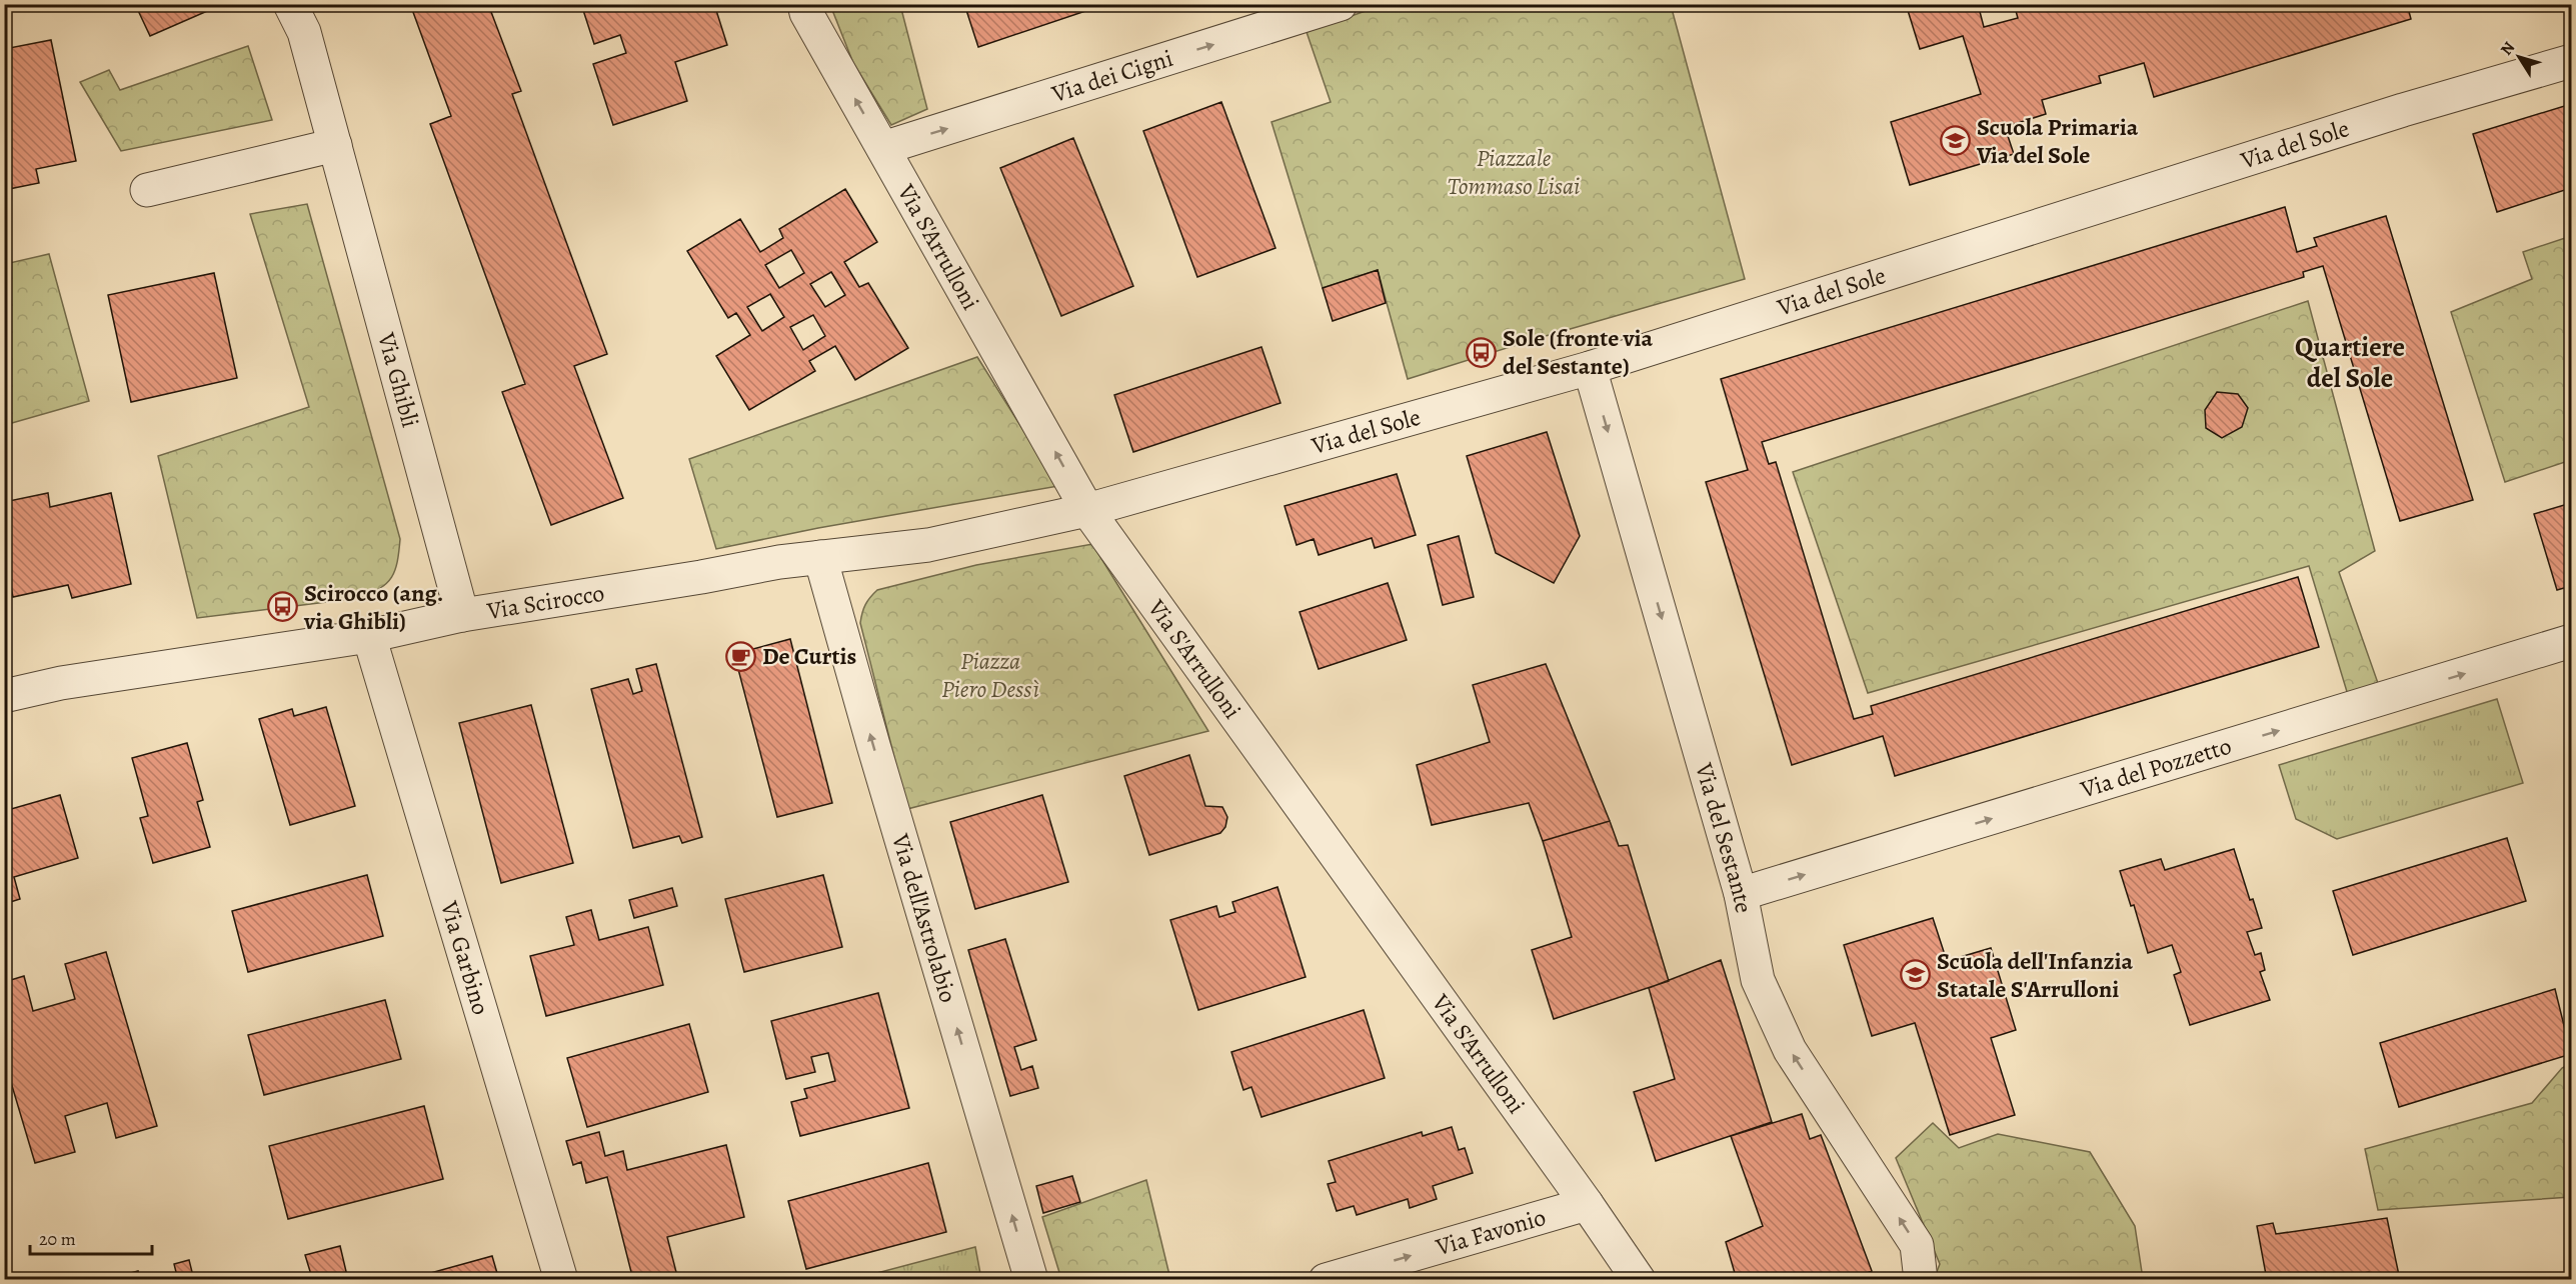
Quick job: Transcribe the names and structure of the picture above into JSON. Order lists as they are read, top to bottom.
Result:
{
  "streets": {
    "street": [
      "Via dei Cigni",
      "Via del Sole",
      "Via S'Arrulloni",
      "Via Ghibli",
      "Via Scirocco",
      "Via del Pozzetto",
      "Via del Sestante",
      "Via dell'Astrolabio",
      "Via Garbino",
      "Via Favonio"
    ]
  },
  "crossings": [
    ["Via dei Cigni", "Via S'Arrulloni"],
    ["Via del Sole", "Via S'Arrulloni"],
    ["Via del Sole", "Via Scirocco"],
    ["Via del Sole", "Via del Sestante"],
    ["Via S'Arrulloni", "Via Scirocco"],
    ["Via S'Arrulloni", "Via Favonio"],
    ["Via Ghibli", "Via Scirocco"],
    ["Via Scirocco", "Via dell'Astrolabio"],
    ["Via Scirocco", "Via Garbino"],
    ["Via del Pozzetto", "Via del Sestante"]
  ],
  "one_way": [
    "Via dei Cigni",
    "Via S'Arrulloni",
    "Via del Pozzetto",
    "Via dell'Astrolabio",
    "Via Favonio"
  ],
  "districts": ["Quartiere del Sole"],
  "parks": ["Piazzale Tommaso Lisai", "Piazza Piero Dessì"],
  "places": {
    "school or university": ["Scuola Primaria Via del Sole", "Scuola dell'Infanzia Statale S'Arrulloni"],
    "bus stop": ["Sole (fronte via del Sestante)", "Scirocco (ang. via Ghibli)"],
    "cafe": ["De Curtis"]
  },
  "scale_bar": "20 m",
  "north": "top left"
}
